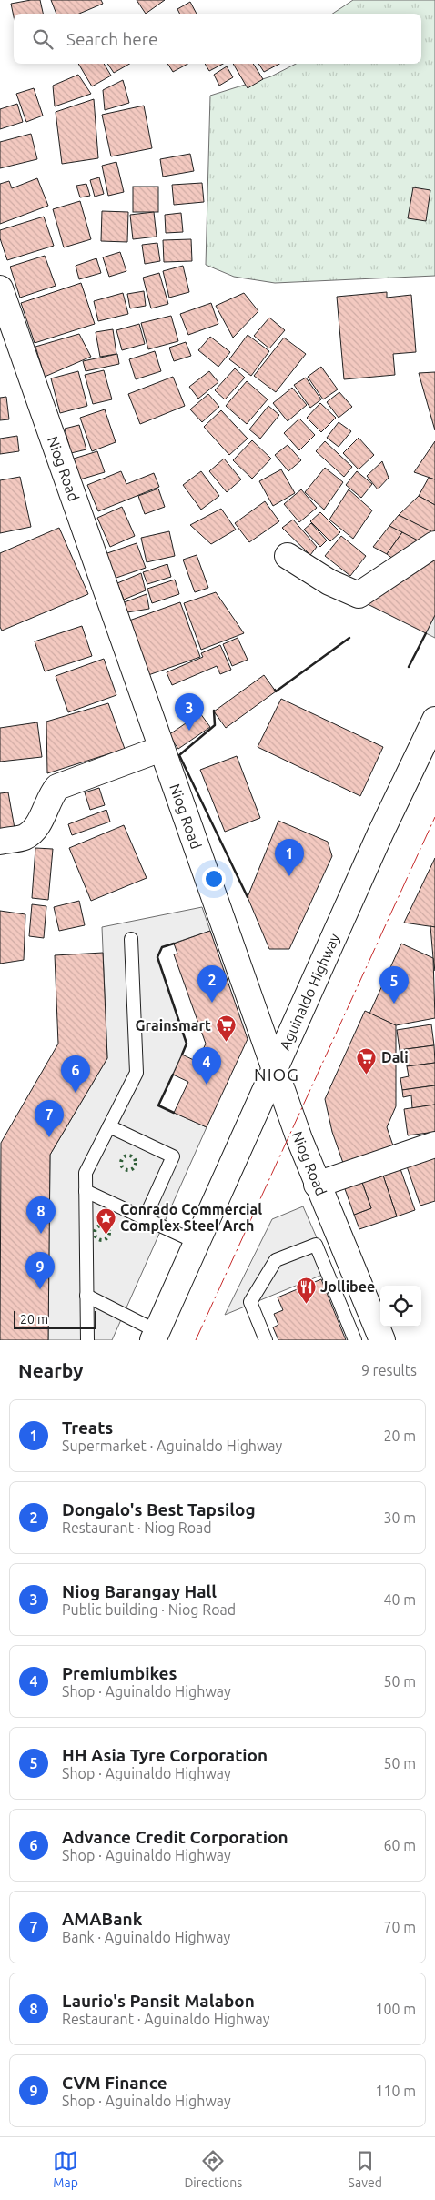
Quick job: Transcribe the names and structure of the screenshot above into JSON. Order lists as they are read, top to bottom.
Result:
{
  "streets": {
    "main road": ["Niog Road", "Aguinaldo Highway"]
  },
  "crossings": [
    ["Niog Road", "Aguinaldo Highway"]
  ],
  "districts": ["NIOG"],
  "places": {
    "supermarket": ["Grainsmart", "Dali"],
    "place": ["Conrado Commercial Complex Steel Arch"],
    "restaurant": ["Jollibee"]
  },
  "scale_bar": "20 m",
  "page": {
    "search": "Search here",
    "pins": [
      "3",
      "1",
      "2",
      "5",
      "4",
      "6",
      "7",
      "8",
      "9"
    ],
    "scale": "20 m",
    "heading": ["Nearby", "9 results"],
    "list": [
      {
        "mark": "1",
        "name": "Treats",
        "note": "Supermarket · Aguinaldo Highway",
        "value": "20 m"
      },
      {
        "mark": "2",
        "name": "Dongalo's Best Tapsilog",
        "note": "Restaurant · Niog Road",
        "value": "30 m"
      },
      {
        "mark": "3",
        "name": "Niog Barangay Hall",
        "note": "Public building · Niog Road",
        "value": "40 m"
      },
      {
        "mark": "4",
        "name": "Premiumbikes",
        "note": "Shop · Aguinaldo Highway",
        "value": "50 m"
      },
      {
        "mark": "5",
        "name": "HH Asia Tyre Corporation",
        "note": "Shop · Aguinaldo Highway",
        "value": "50 m"
      },
      {
        "mark": "6",
        "name": "Advance Credit Corporation",
        "note": "Shop · Aguinaldo Highway",
        "value": "60 m"
      },
      {
        "mark": "7",
        "name": "AMABank",
        "note": "Bank · Aguinaldo Highway",
        "value": "70 m"
      },
      {
        "mark": "8",
        "name": "Laurio's Pansit Malabon",
        "note": "Restaurant · Aguinaldo Highway",
        "value": "100 m"
      },
      {
        "mark": "9",
        "name": "CVM Finance",
        "note": "Shop · Aguinaldo Highway",
        "value": "110 m"
      }
    ],
    "nav": ["Map", "Directions", "Saved"]
  }
}
